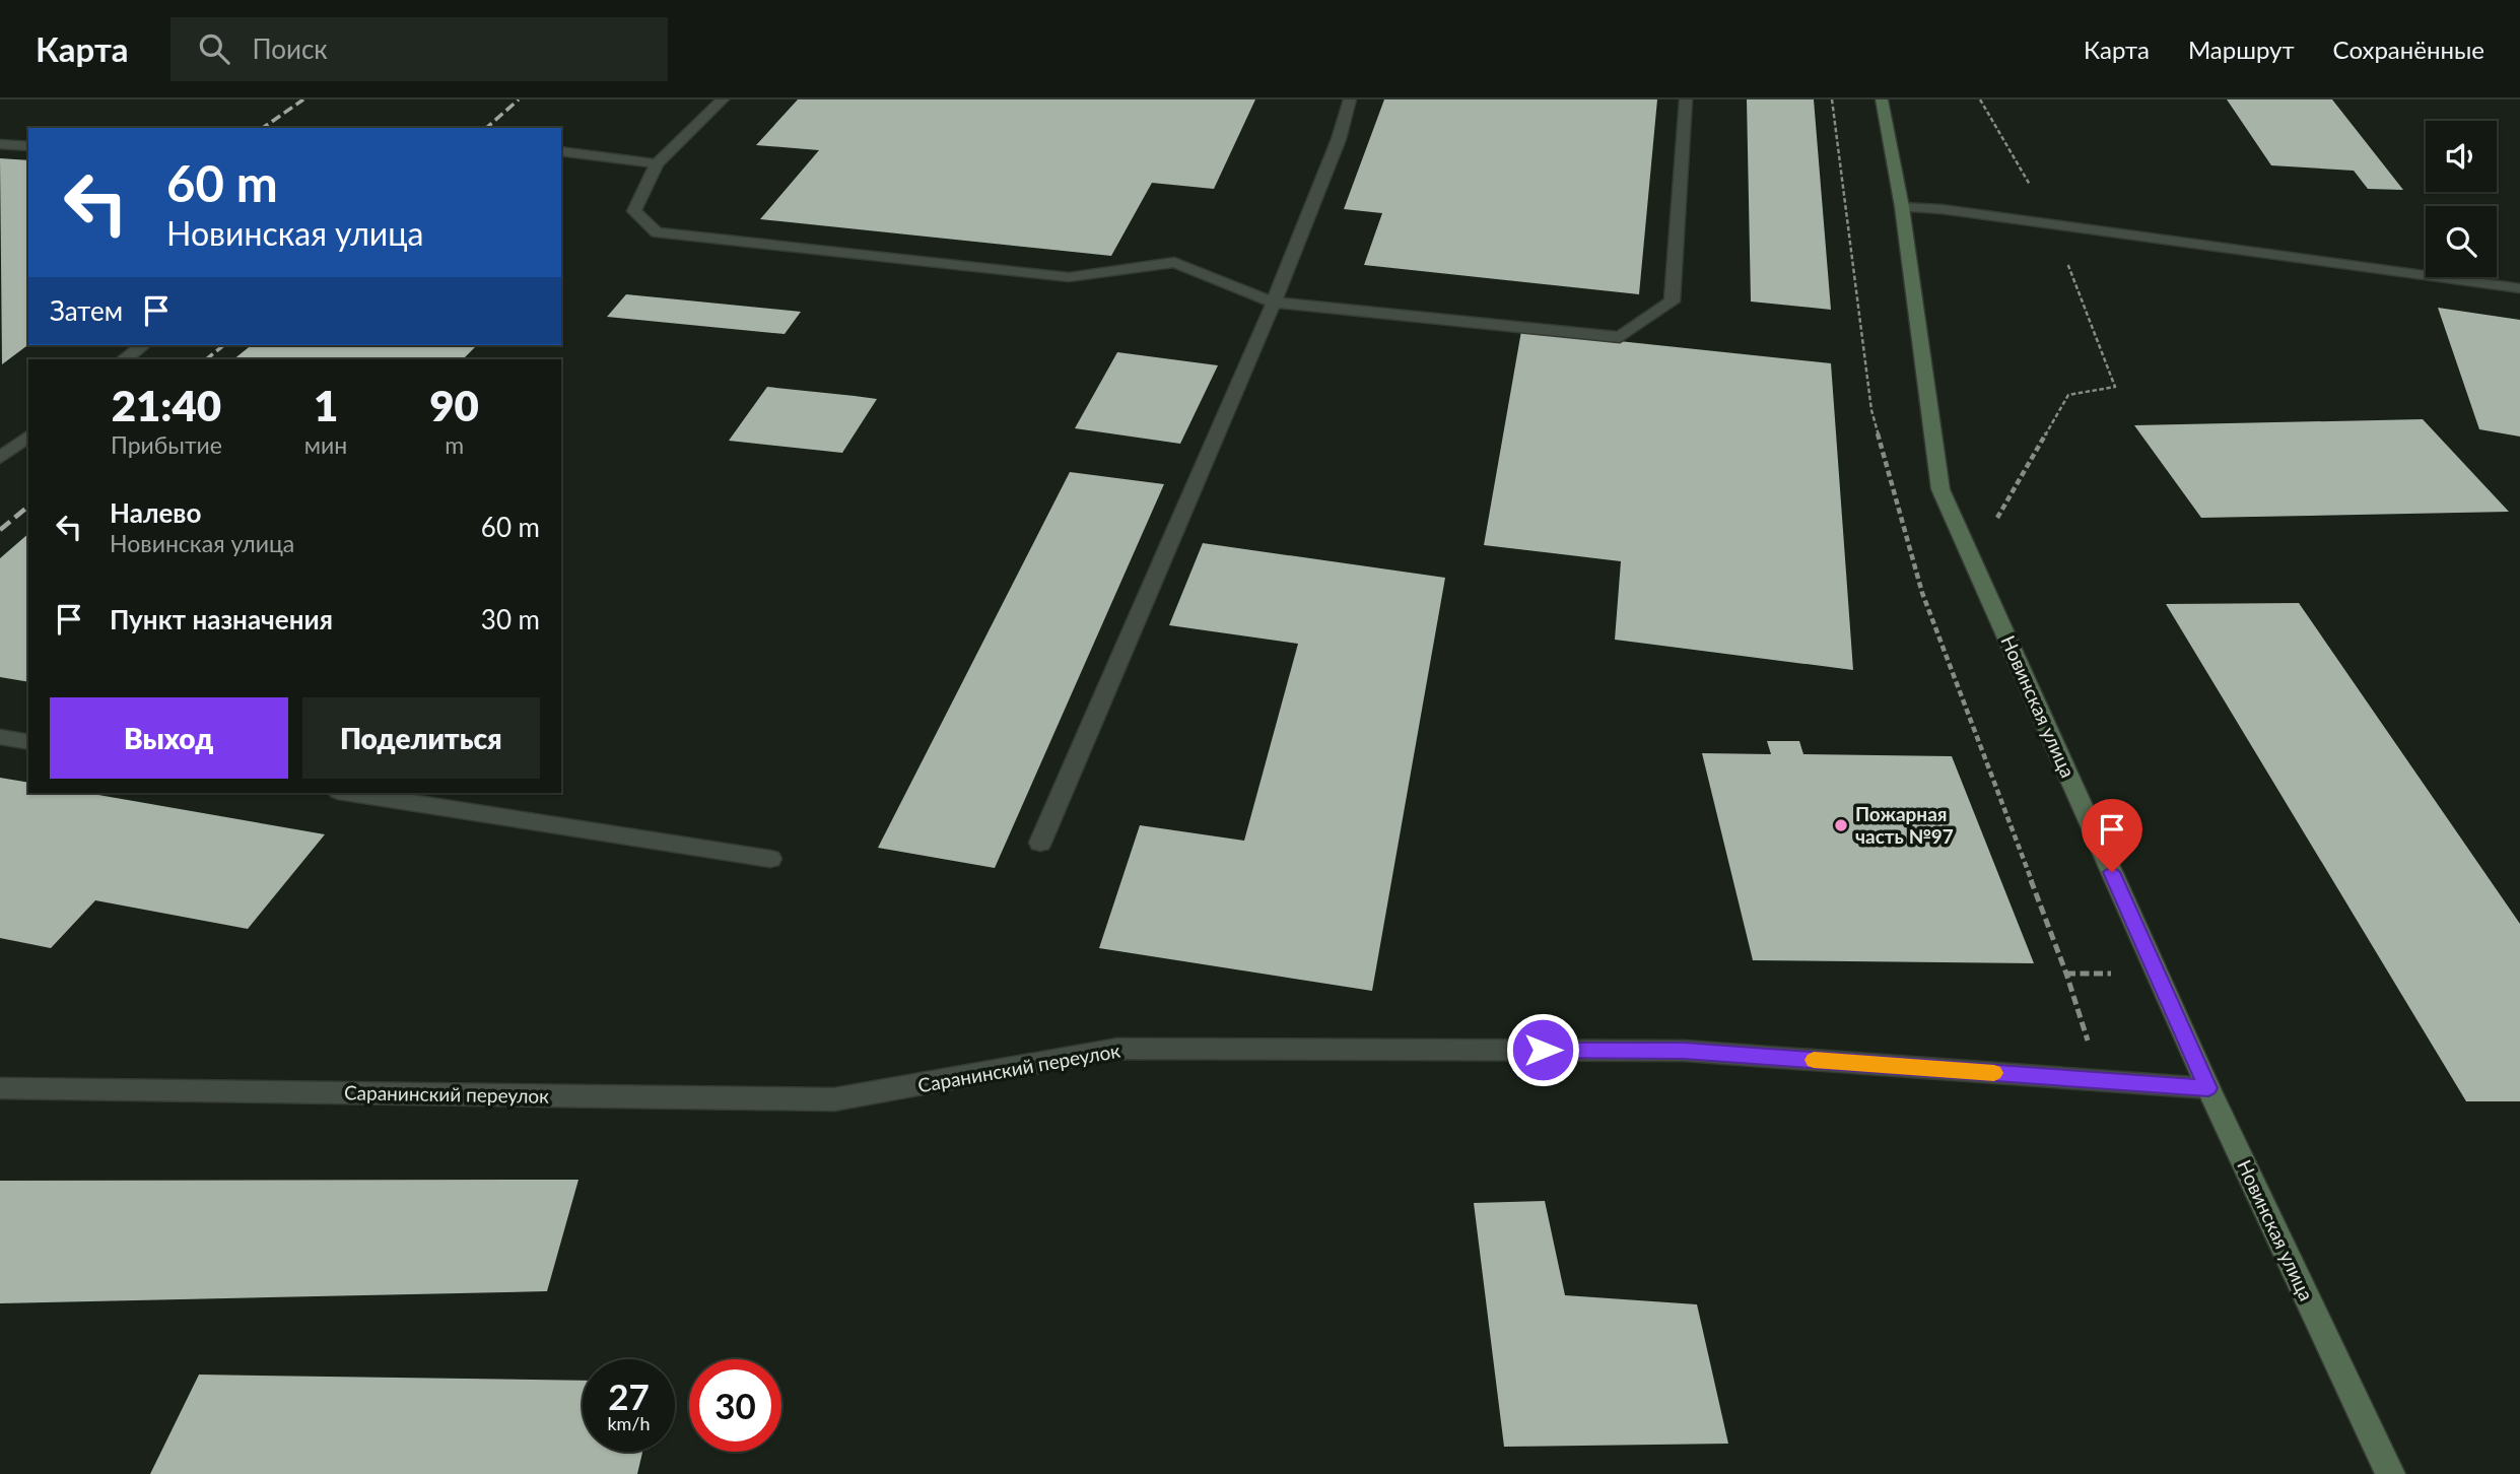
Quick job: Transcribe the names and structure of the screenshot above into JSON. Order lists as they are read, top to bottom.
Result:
{
  "streets": {
    "main road": ["Новинская улица"],
    "street": ["Саранинский переулок"]
  },
  "crossings": [
    ["Новинская улица", "Саранинский переулок"]
  ],
  "places": ["Пожарная часть №97"],
  "page": {
    "header": "Карта",
    "search": "Поиск",
    "nav": ["Карта", "Маршрут", "Сохранённые"],
    "turn": ["60 m", "Новинская улица"],
    "then": "Затем",
    "eta": [
      "21:40",
      "Прибытие",
      "1",
      "мин",
      "90",
      "m"
    ],
    "list": [
      {
        "name": "Налево",
        "note": "Новинская улица",
        "value": "60 m"
      },
      {
        "name": "Пункт назначения",
        "value": "30 m"
      }
    ],
    "buttons": ["Выход", "Поделиться"],
    "speed": "27 km/h",
    "limit": "30"
  }
}
